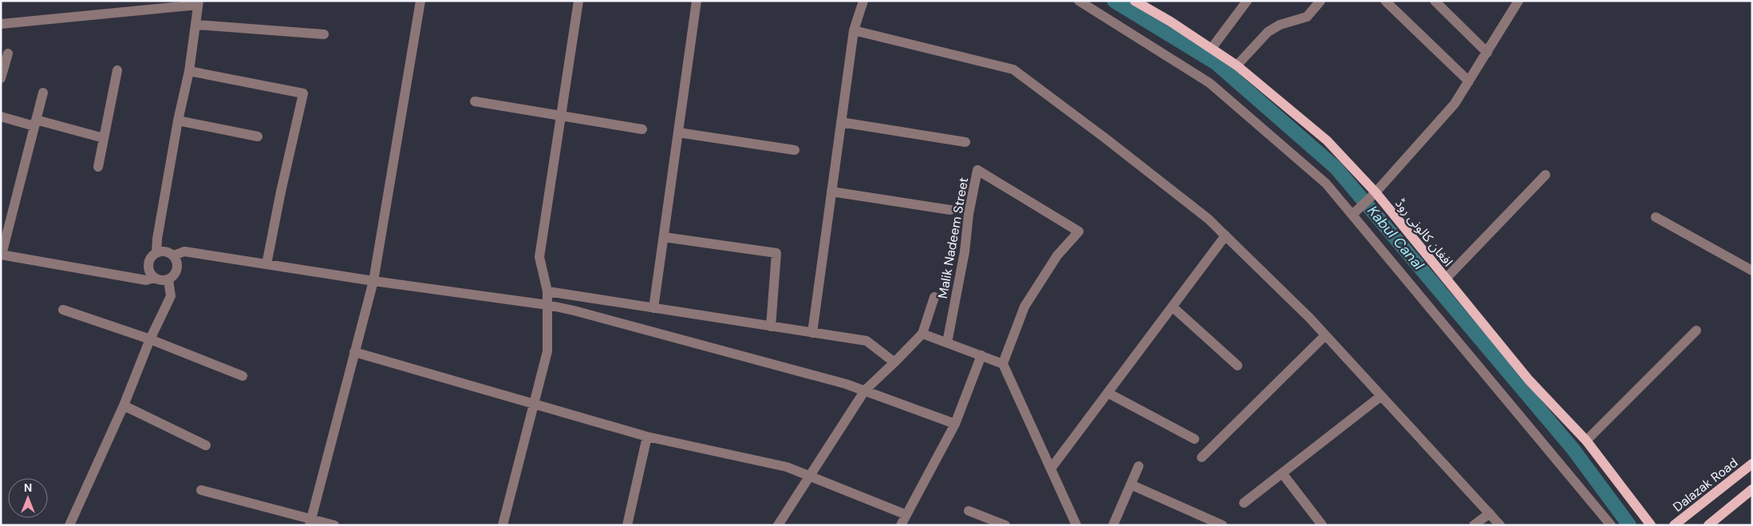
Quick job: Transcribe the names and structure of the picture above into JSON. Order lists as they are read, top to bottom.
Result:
{
  "streets": {
    "main road": ["افغان کالونی روڈ", "Dalazak Road"],
    "street": ["Malik Nadeem Street"]
  },
  "water": ["Kabul Canal"],
  "north": "top"
}
